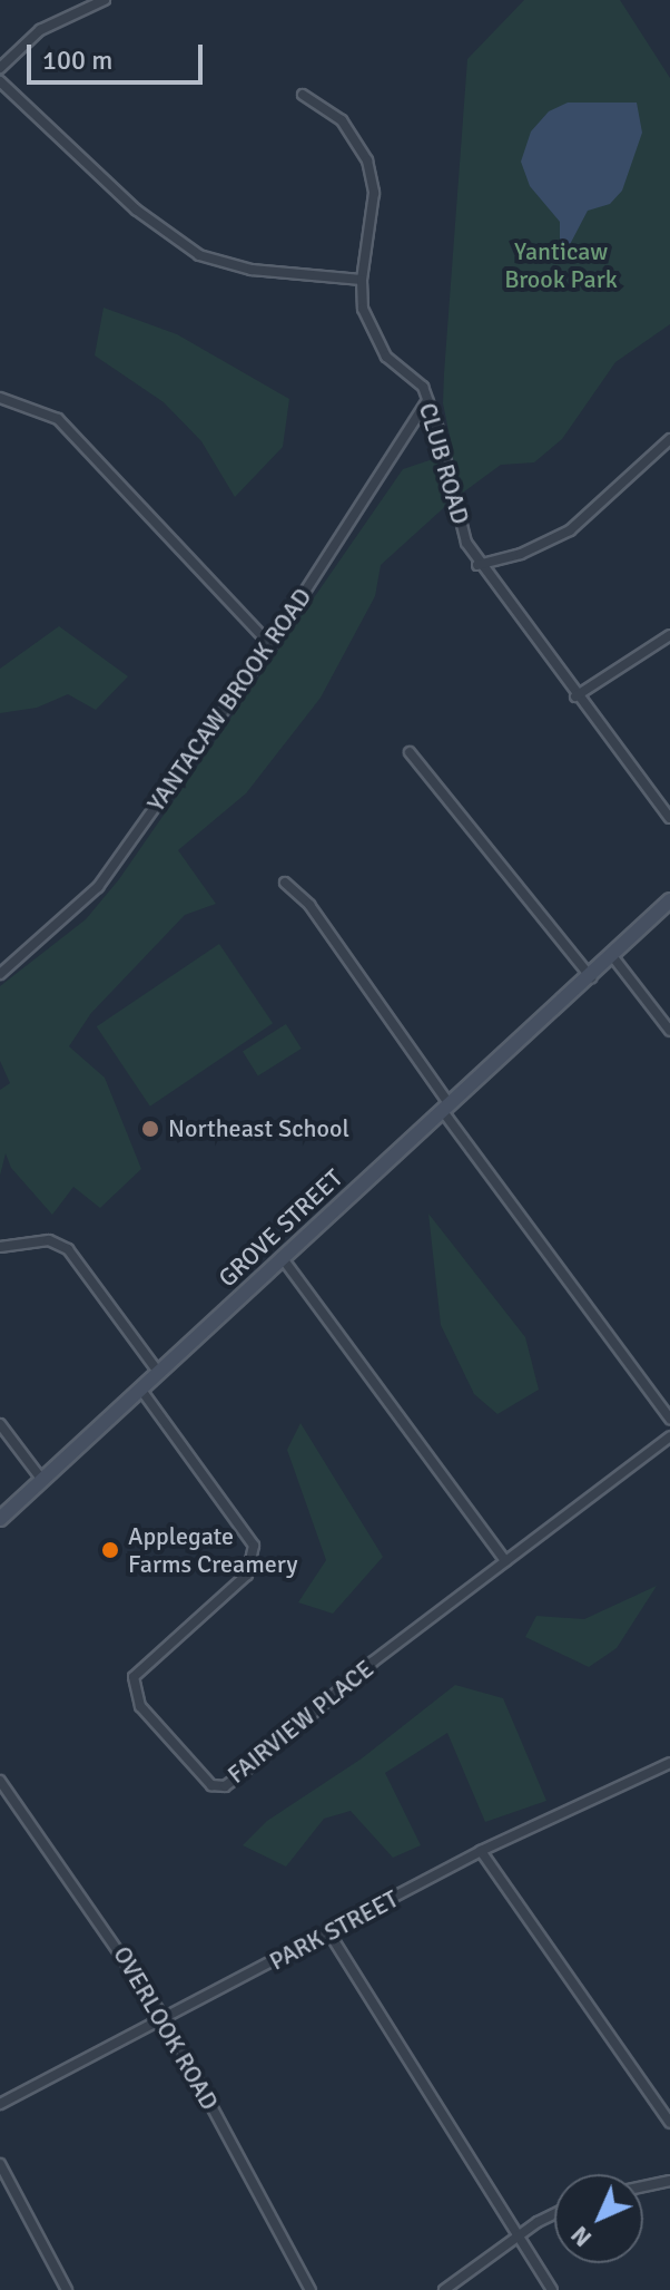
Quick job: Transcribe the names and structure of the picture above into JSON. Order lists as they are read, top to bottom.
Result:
{
  "streets": {
    "main road": ["GROVE STREET"],
    "street": [
      "CLUB ROAD",
      "YANTACAW BROOK ROAD",
      "FAIRVIEW PLACE",
      "PARK STREET",
      "OVERLOOK ROAD"
    ]
  },
  "crossings": [
    ["CLUB ROAD", "YANTACAW BROOK ROAD"],
    ["GROVE STREET", "FAIRVIEW PLACE"],
    ["PARK STREET", "OVERLOOK ROAD"]
  ],
  "parks": ["Yanticaw Brook Park"],
  "places": ["Northeast School", "Applegate Farms Creamery"],
  "scale_bar": "100 m",
  "north": "bottom left"
}
